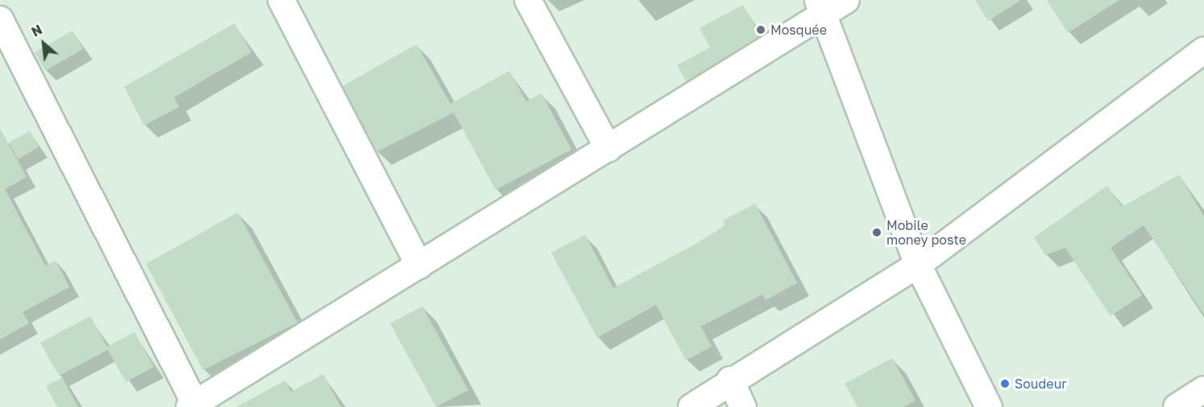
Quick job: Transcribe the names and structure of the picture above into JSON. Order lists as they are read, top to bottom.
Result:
{
  "places": ["Mosquée", "Mobile money poste", "Soudeur"],
  "north": "top left"
}
